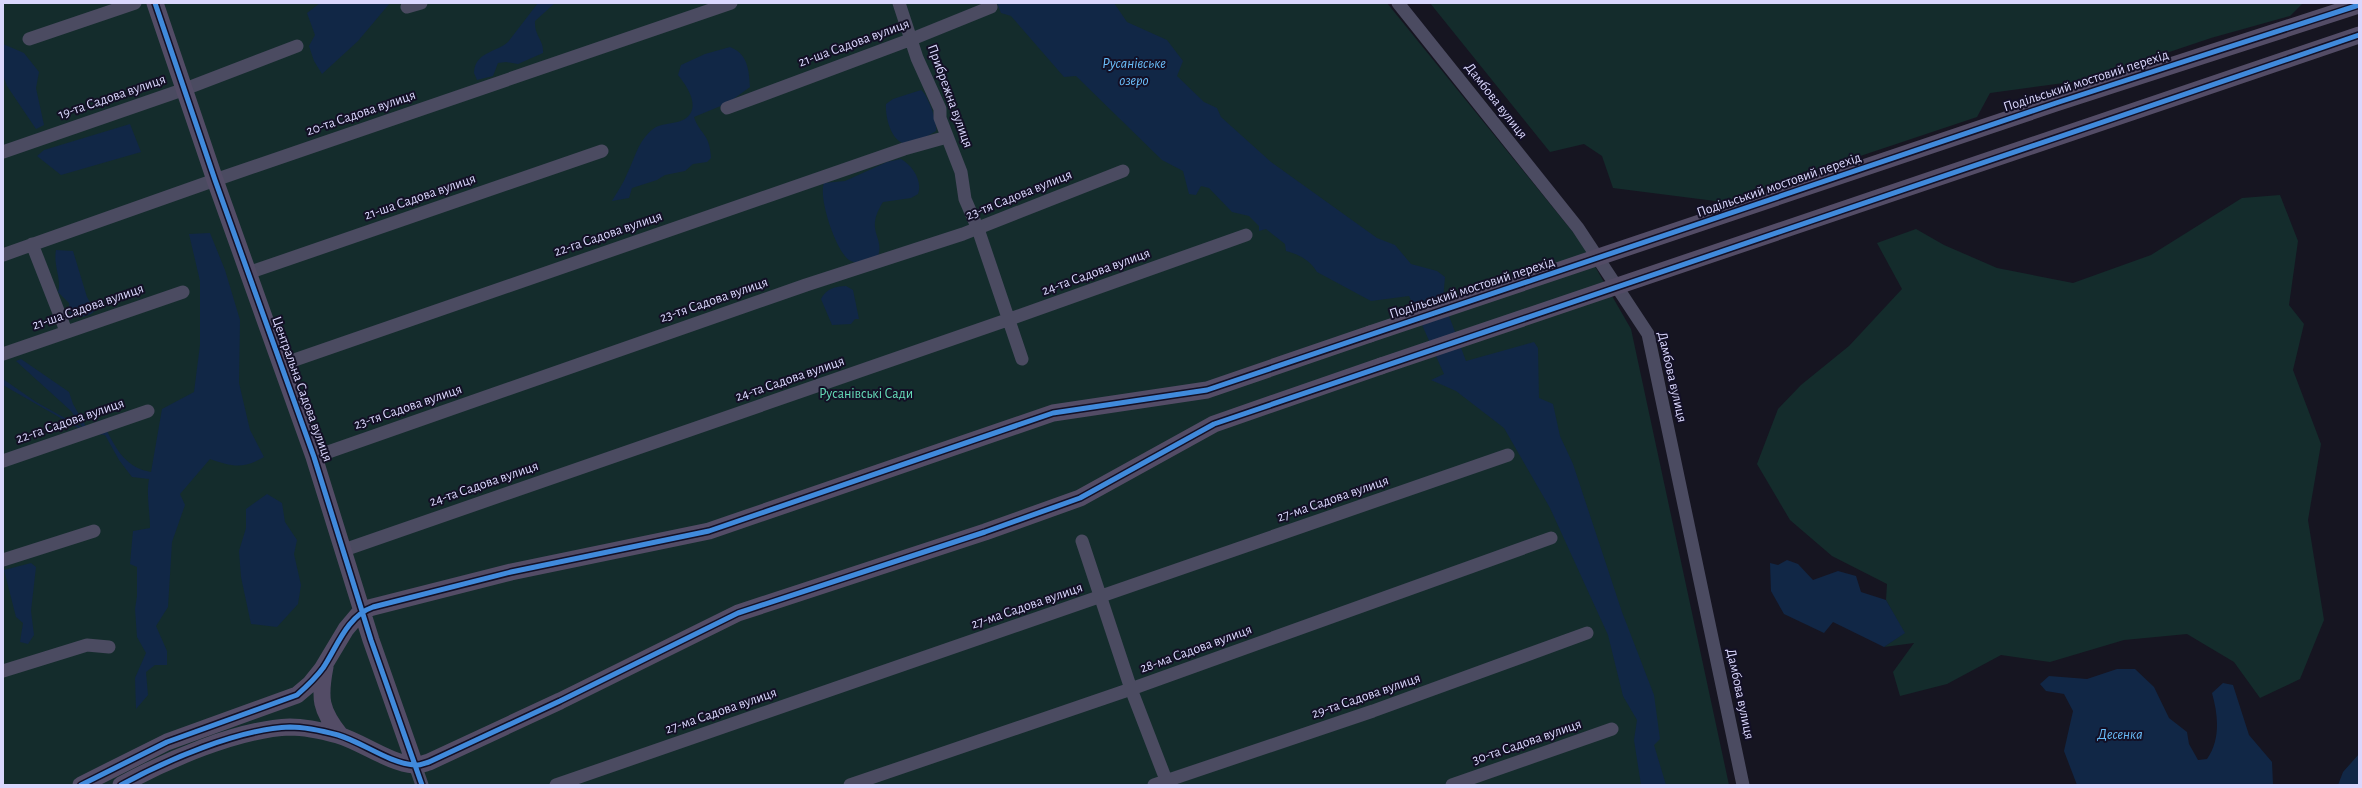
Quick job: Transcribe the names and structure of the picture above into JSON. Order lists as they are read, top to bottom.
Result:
{
  "streets": {
    "main road": ["Подільський мостовий перехід", "Центральна Садова вулиця"],
    "street": [
      "21-ша Садова вулиця",
      "Прибрежна вулиця",
      "19-та Садова вулиця",
      "Дамбова вулиця",
      "20-та Садова вулиця",
      "23-тя Садова вулиця",
      "22-га Садова вулиця",
      "24-та Садова вулиця",
      "27-ма Садова вулиця",
      "28-ма Садова вулиця",
      "29-та Садова вулиця",
      "30-та Садова вулиця"
    ]
  },
  "crossings": [
    ["21-ша Садова вулиця", "Прибрежна вулиця"],
    ["21-ша Садова вулиця", "Центральна Садова вулиця"],
    ["Подільський мостовий перехід", "Центральна Садова вулиця"],
    ["Прибрежна вулиця", "23-тя Садова вулиця"],
    ["Прибрежна вулиця", "22-га Садова вулиця"],
    ["Прибрежна вулиця", "24-та Садова вулиця"],
    ["19-та Садова вулиця", "Центральна Садова вулиця"],
    ["20-та Садова вулиця", "Центральна Садова вулиця"],
    ["23-тя Садова вулиця", "Центральна Садова вулиця"],
    ["22-га Садова вулиця", "Центральна Садова вулиця"],
    ["24-та Садова вулиця", "Центральна Садова вулиця"]
  ],
  "water": ["Русанівське озеро", "Десенка"],
  "parks": ["Русанівські Сади"]
}
